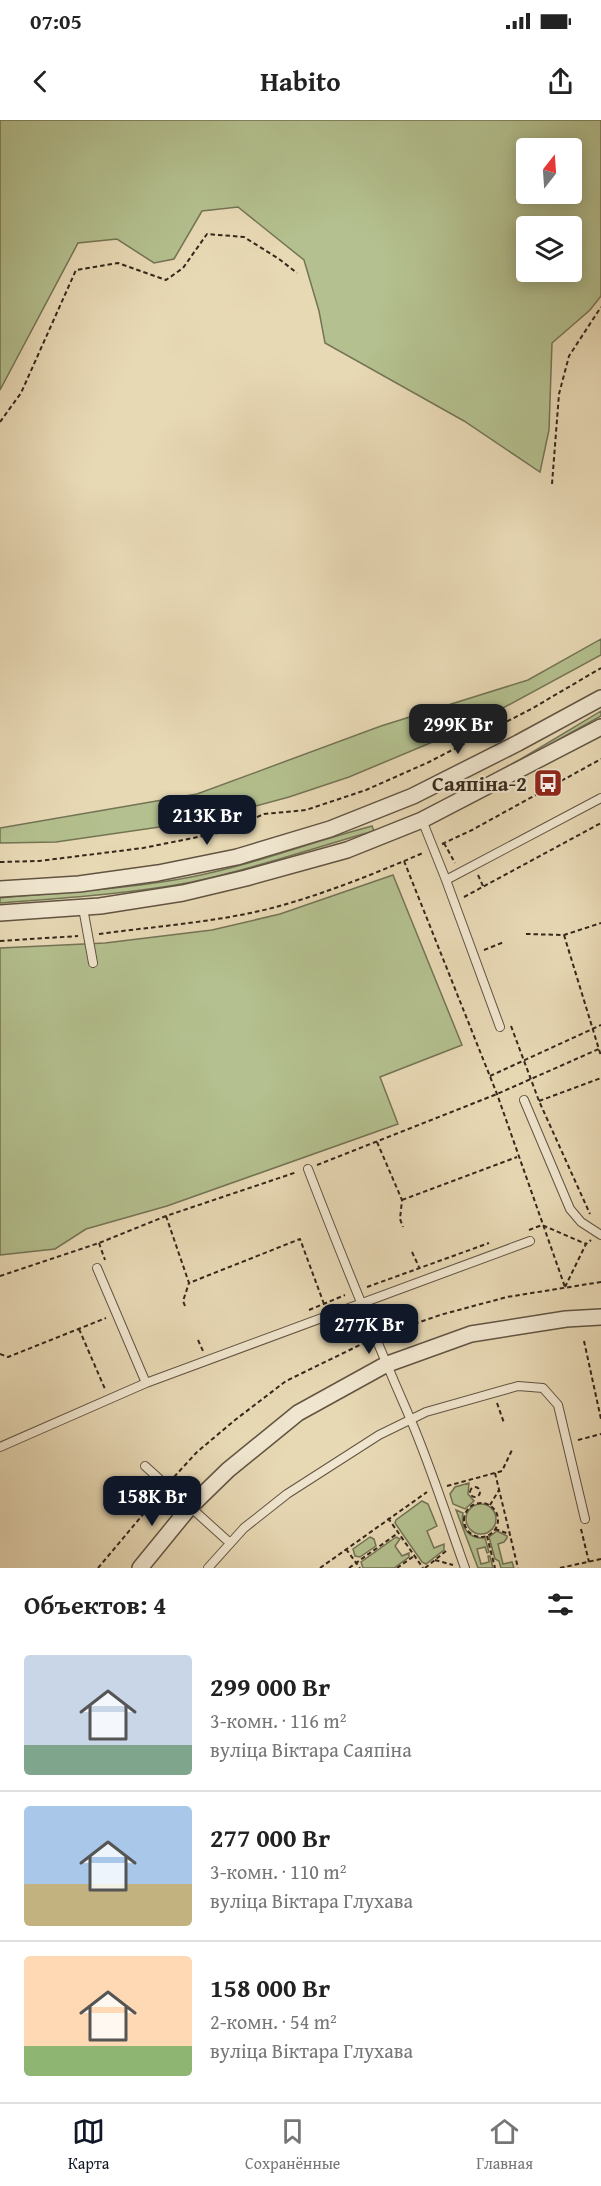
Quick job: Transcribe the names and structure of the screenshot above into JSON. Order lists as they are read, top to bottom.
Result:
{
  "places": {
    "bus stop": ["Саяпіна-2"]
  },
  "north": "top",
  "page": {
    "status": "07:05",
    "header": "Habito",
    "price": [
      "299K Br",
      "213K Br",
      "277K Br",
      "158K Br"
    ],
    "heading": "Объектов: 4",
    "list": [
      {
        "name": "299 000 Br",
        "note": "3-комн. · 116 m² · вуліца Віктара Саяпіна"
      },
      {
        "name": "277 000 Br",
        "note": "3-комн. · 110 m² · вуліца Віктара Глухава"
      },
      {
        "name": "158 000 Br",
        "note": "2-комн. · 54 m² · вуліца Віктара Глухава"
      }
    ],
    "tabs": ["Карта", "Сохранённые", "Главная"]
  }
}
